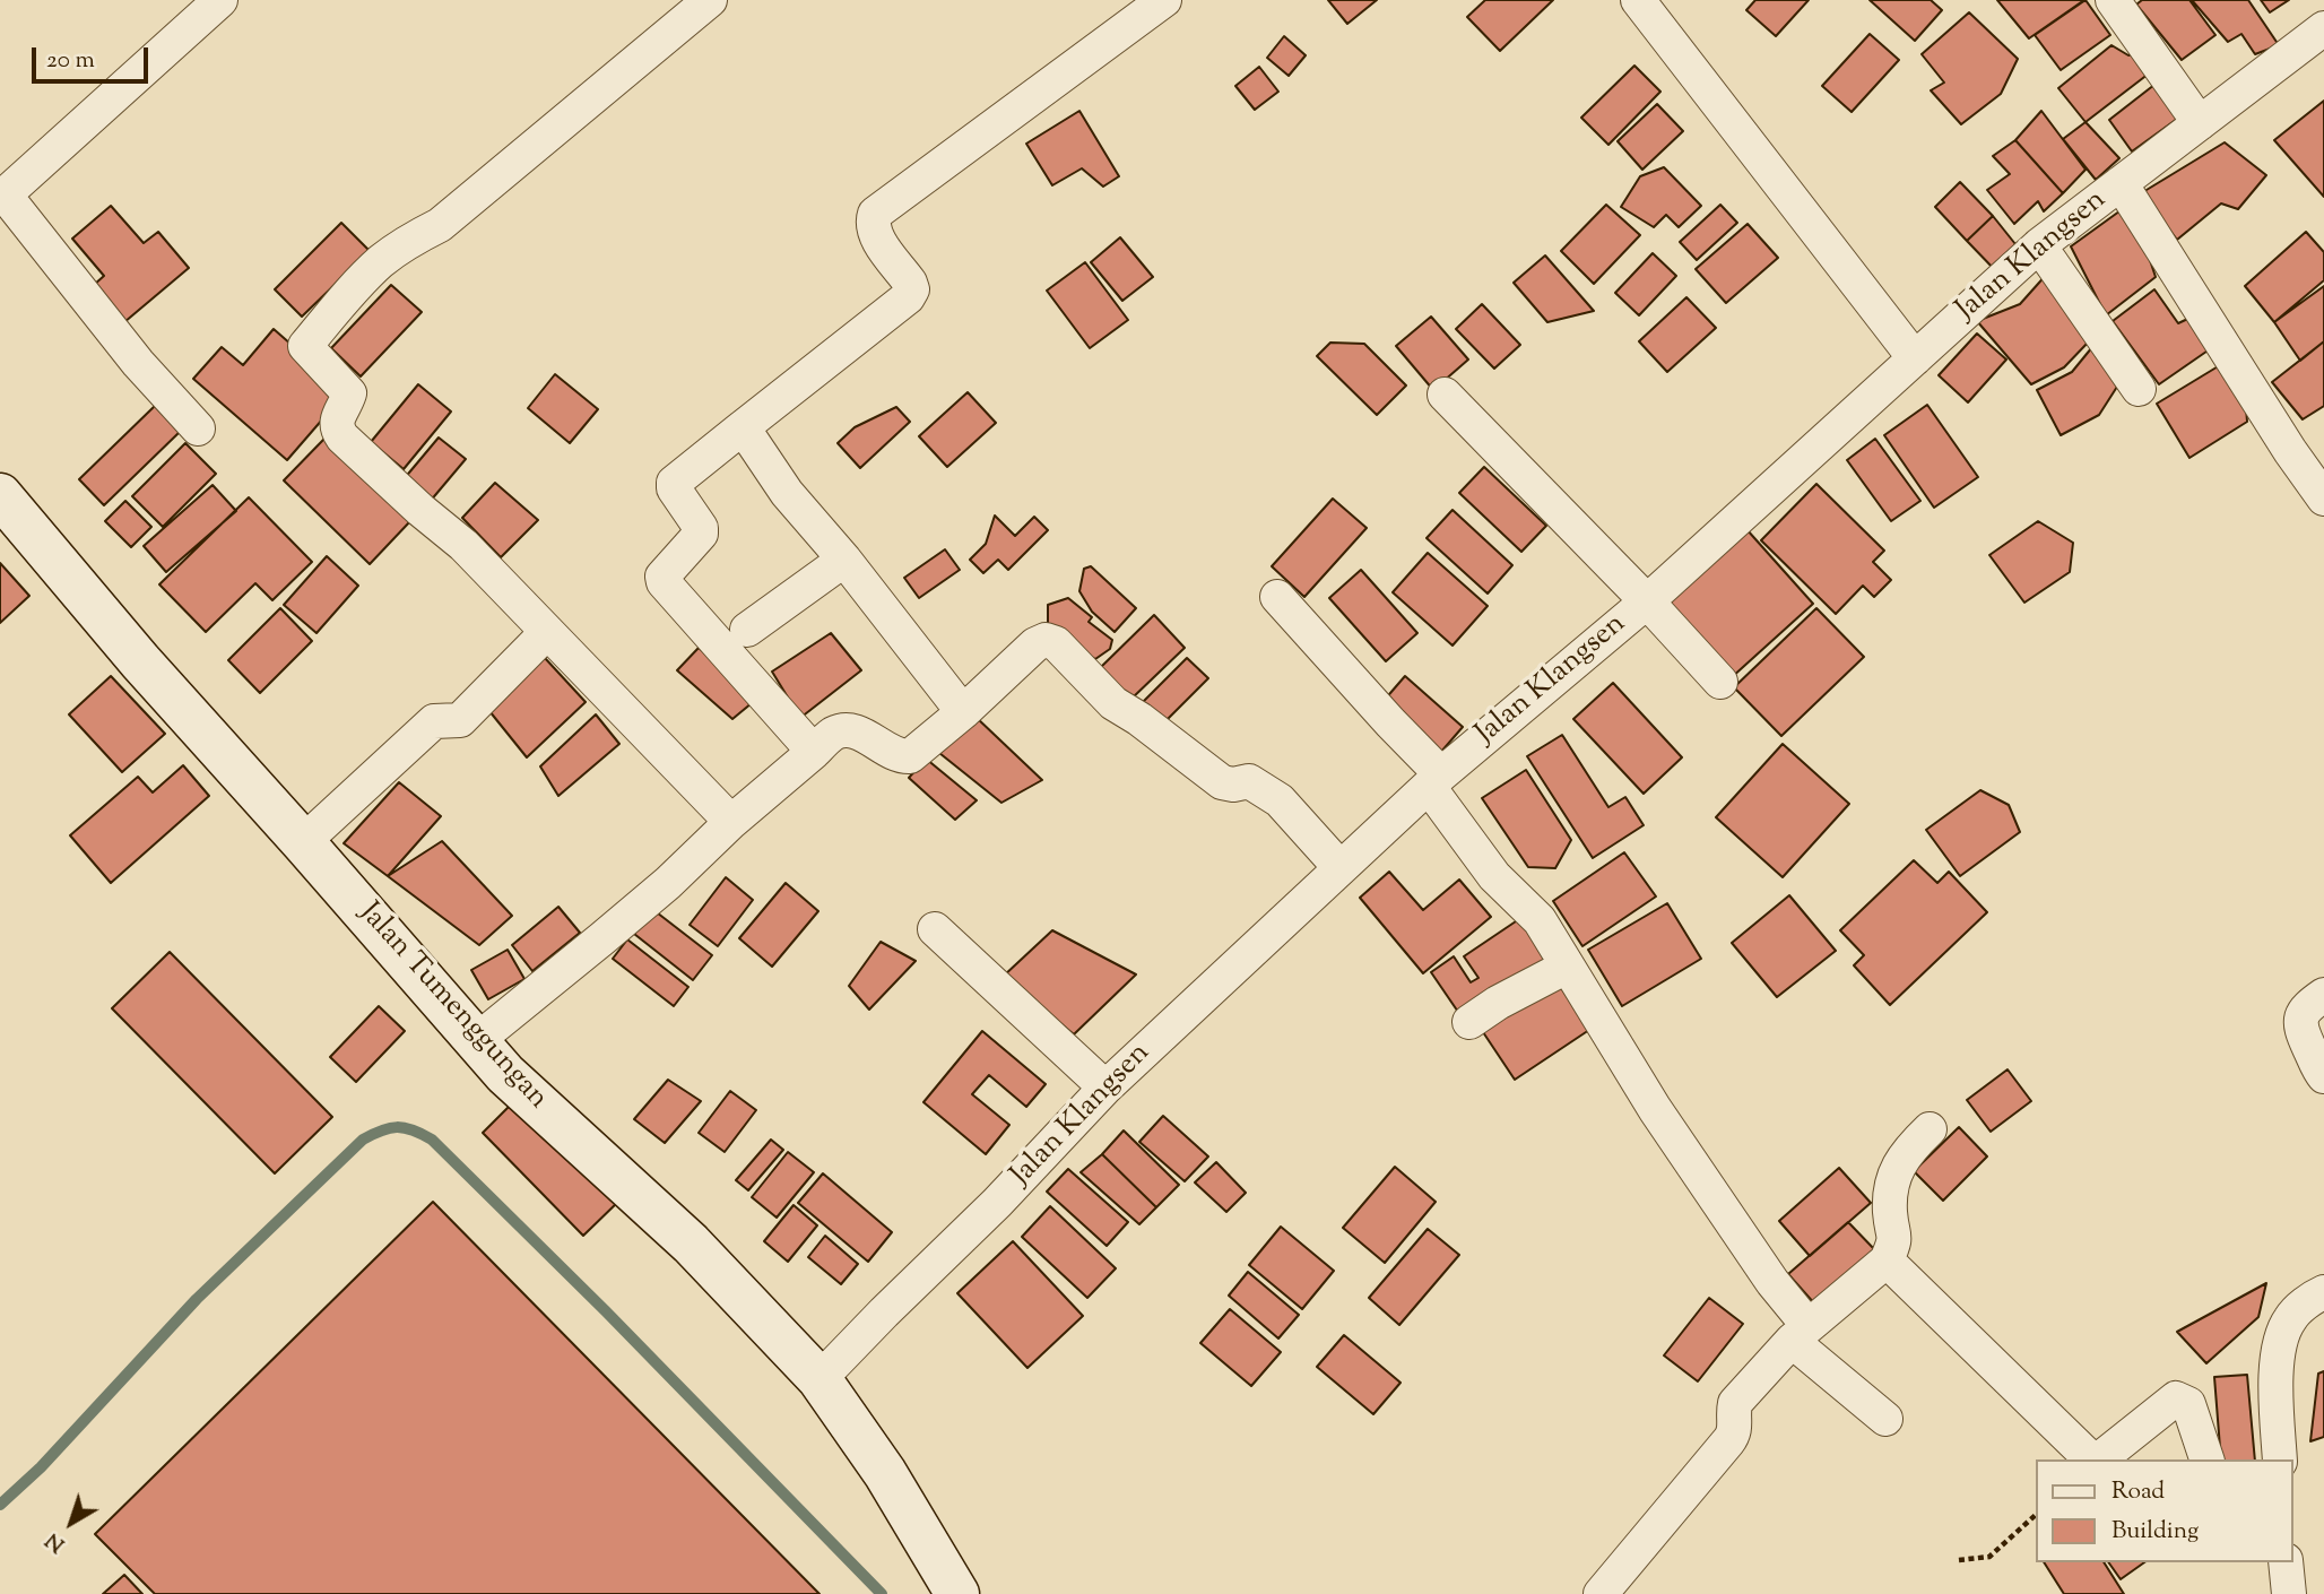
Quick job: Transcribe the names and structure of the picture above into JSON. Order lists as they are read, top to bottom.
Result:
{
  "streets": {
    "street": ["Jalan Klangsen", "Jalan Tumenggungan"]
  },
  "crossings": [
    ["Jalan Klangsen", "Jalan Tumenggungan"]
  ],
  "legend": ["Road", "Building"],
  "scale_bar": "20 m",
  "north": "bottom left"
}
